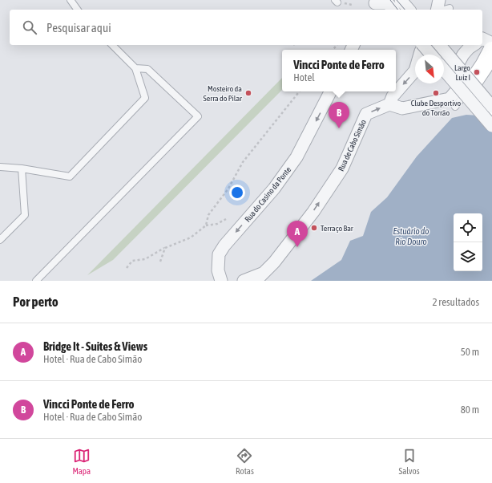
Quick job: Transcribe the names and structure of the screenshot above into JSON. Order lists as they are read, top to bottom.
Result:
{
  "streets": {
    "street": ["Rua de Cabo Simão", "Rua do Casino da Ponte"]
  },
  "one_way": ["Rua de Cabo Simão", "Rua do Casino da Ponte"],
  "water": ["Estuário do Rio Douro"],
  "places": [
    "Largo Luiz I",
    "Mosteiro da Serra do Pilar",
    "Clube Desportivo do Torrão",
    "Terraço Bar"
  ],
  "north": "bottom right",
  "page": {
    "search": "Pesquisar aqui",
    "popup": ["Vincci Ponte de Ferro", "Hotel"],
    "pins": ["B", "A"],
    "heading": ["Por perto", "2 resultados"],
    "list": [
      {
        "mark": "A",
        "name": "Bridge It - Suites & Views",
        "note": "Hotel · Rua de Cabo Simão",
        "value": "50 m"
      },
      {
        "mark": "B",
        "name": "Vincci Ponte de Ferro",
        "note": "Hotel · Rua de Cabo Simão",
        "value": "80 m"
      }
    ],
    "nav": ["Mapa", "Rotas", "Salvos"]
  }
}
